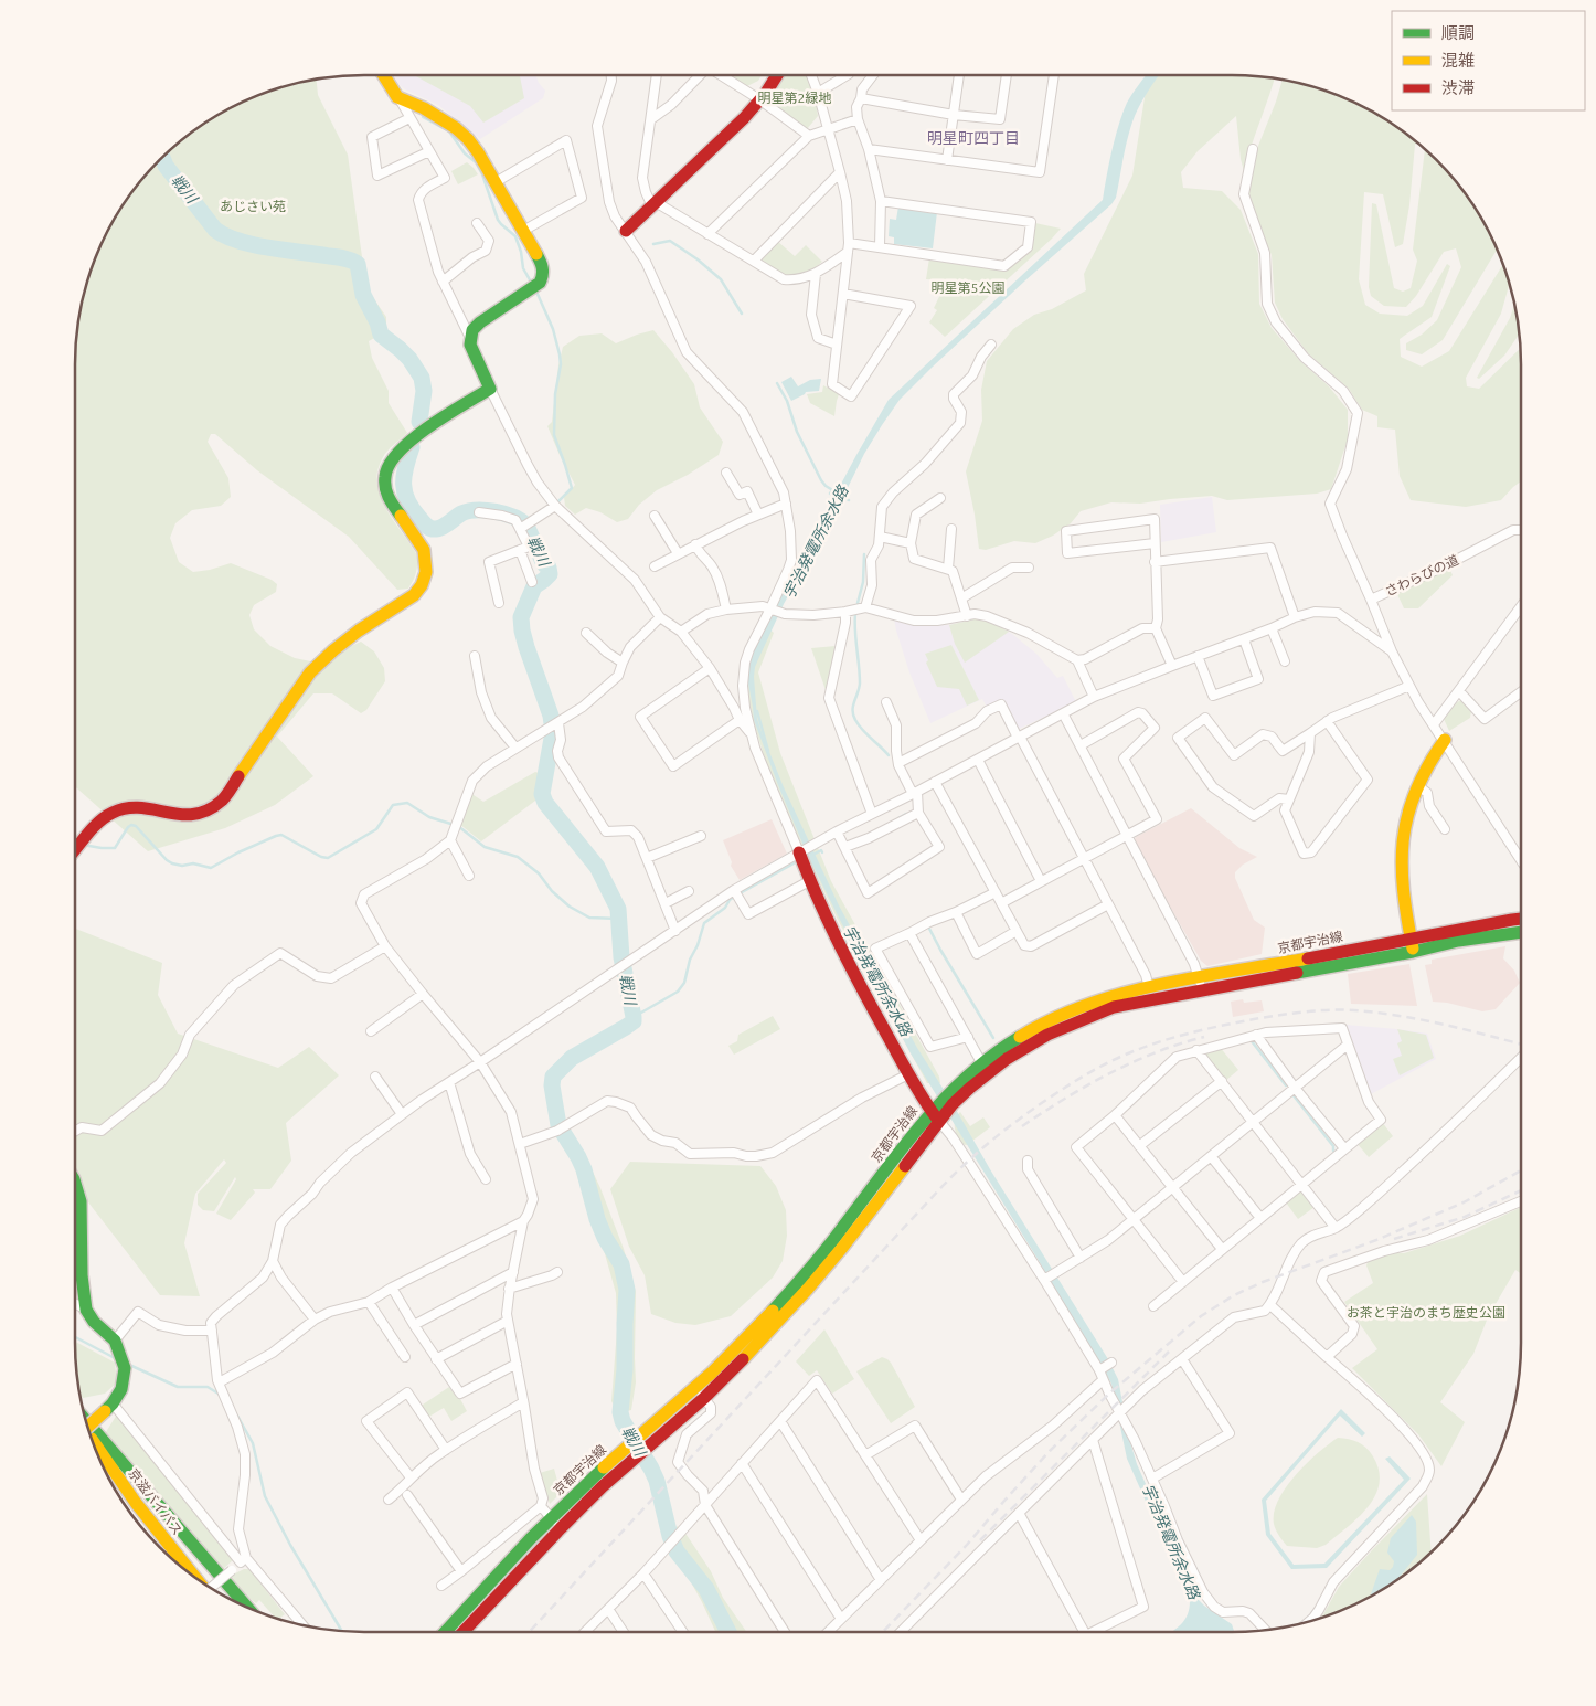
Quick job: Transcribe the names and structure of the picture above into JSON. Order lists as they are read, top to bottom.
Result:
{
  "streets": {
    "main road": ["京都宇治線", "京滋バイパス"],
    "street": ["さわらびの道"]
  },
  "districts": ["明星町四丁目"],
  "water": ["戦川", "宇治発電所余水路"],
  "parks": [
    "明星第2緑地",
    "あじさい苑",
    "明星第5公園",
    "お茶と宇治のまち歴史公園"
  ],
  "legend": ["順調", "混雑", "渋滞"]
}
